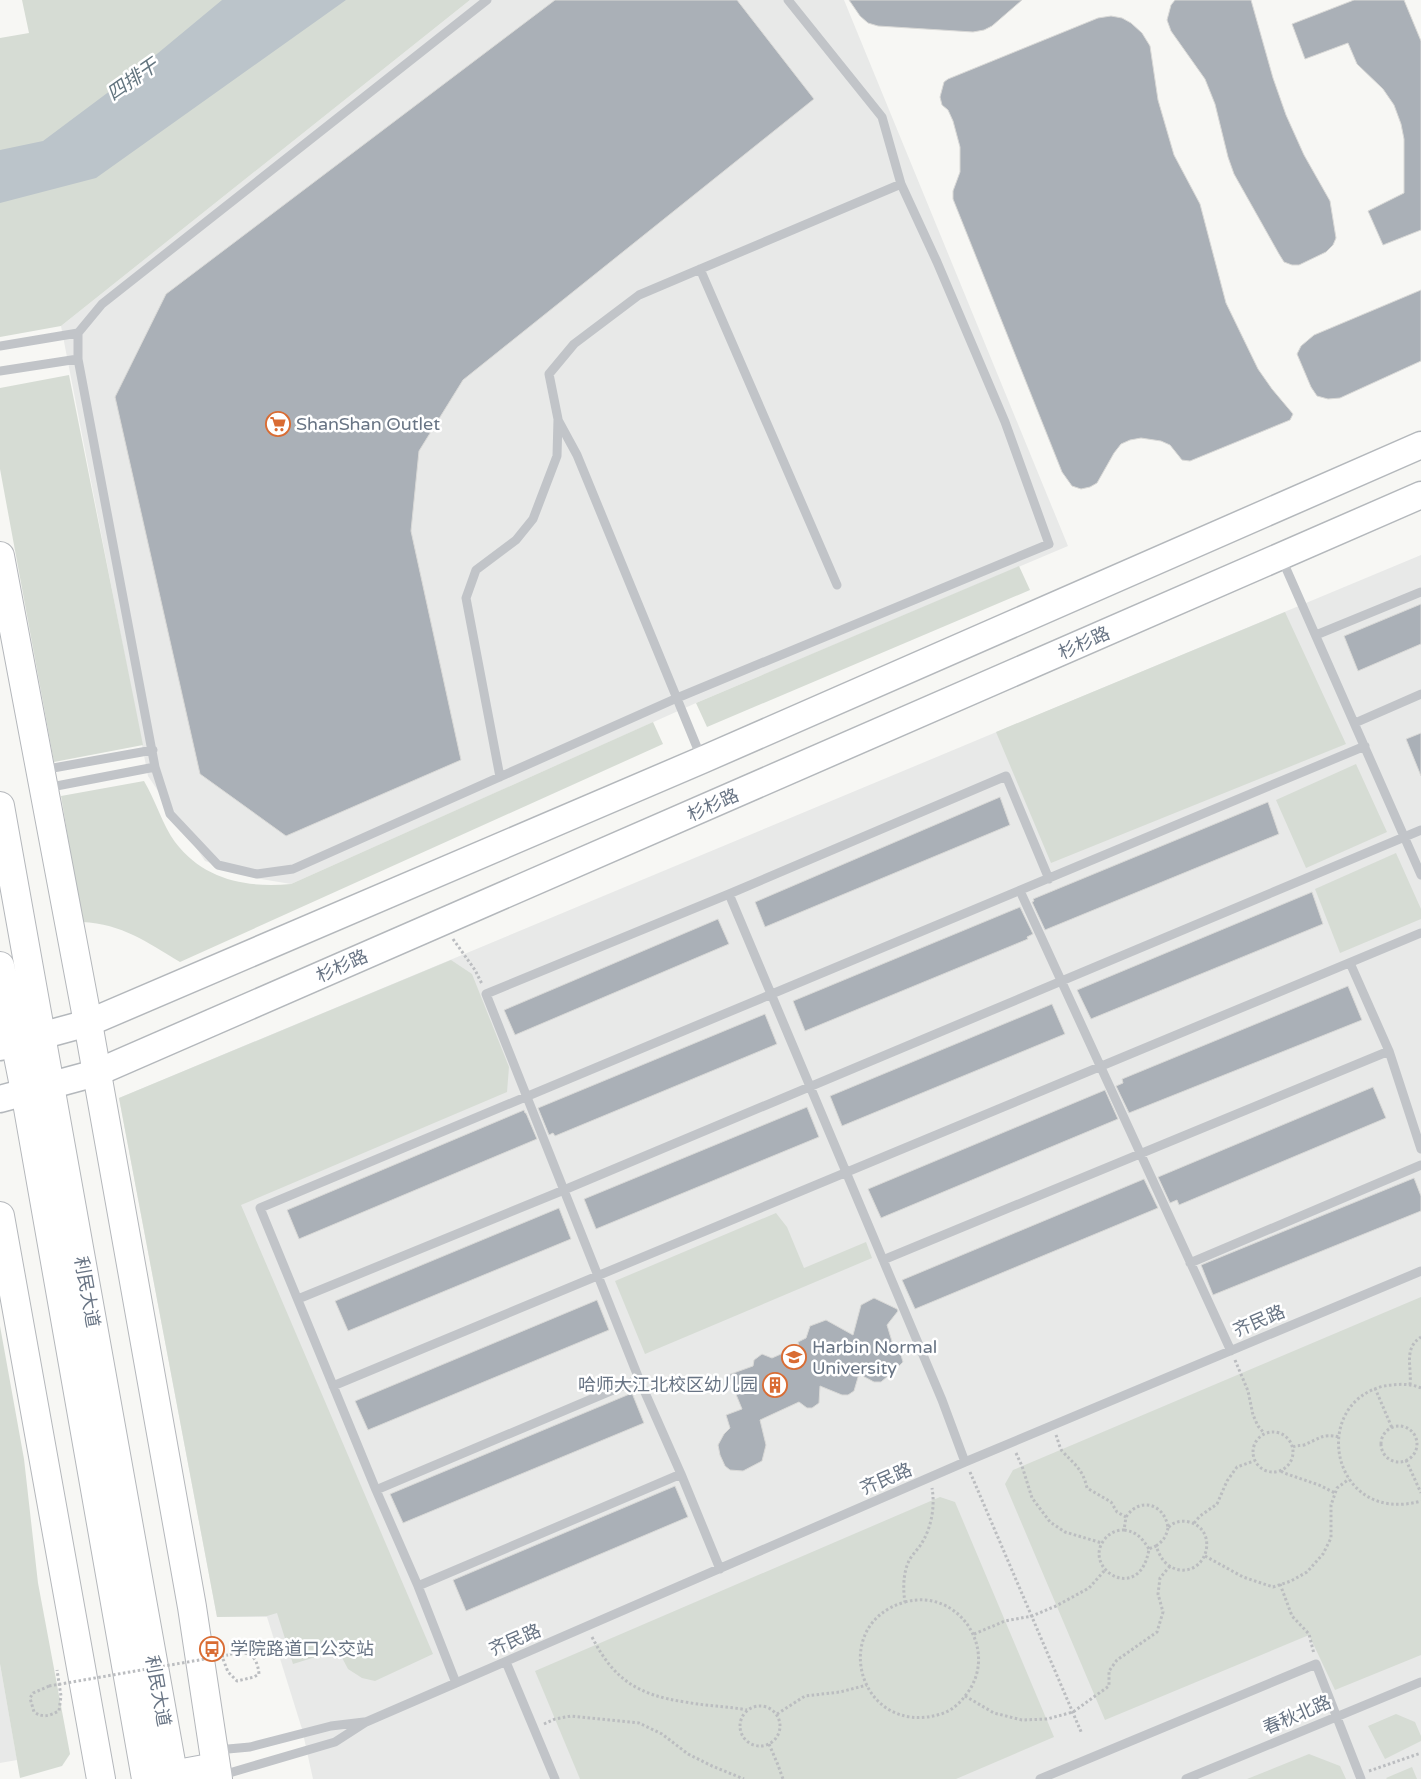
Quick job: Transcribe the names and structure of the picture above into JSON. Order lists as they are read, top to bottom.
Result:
{
  "streets": {
    "highway": ["利民大道"],
    "main road": ["杉杉路"],
    "lane": ["齐民路", "春秋北路"]
  },
  "crossings": [
    ["杉杉路", "利民大道"]
  ],
  "water": ["四排干"],
  "places": {
    "supermarket": ["ShanShan Outlet"],
    "school or university": ["Harbin Normal University"],
    "building": ["哈师大江北校区幼儿园"],
    "bus stop": ["学院路道口公交站"]
  }
}
